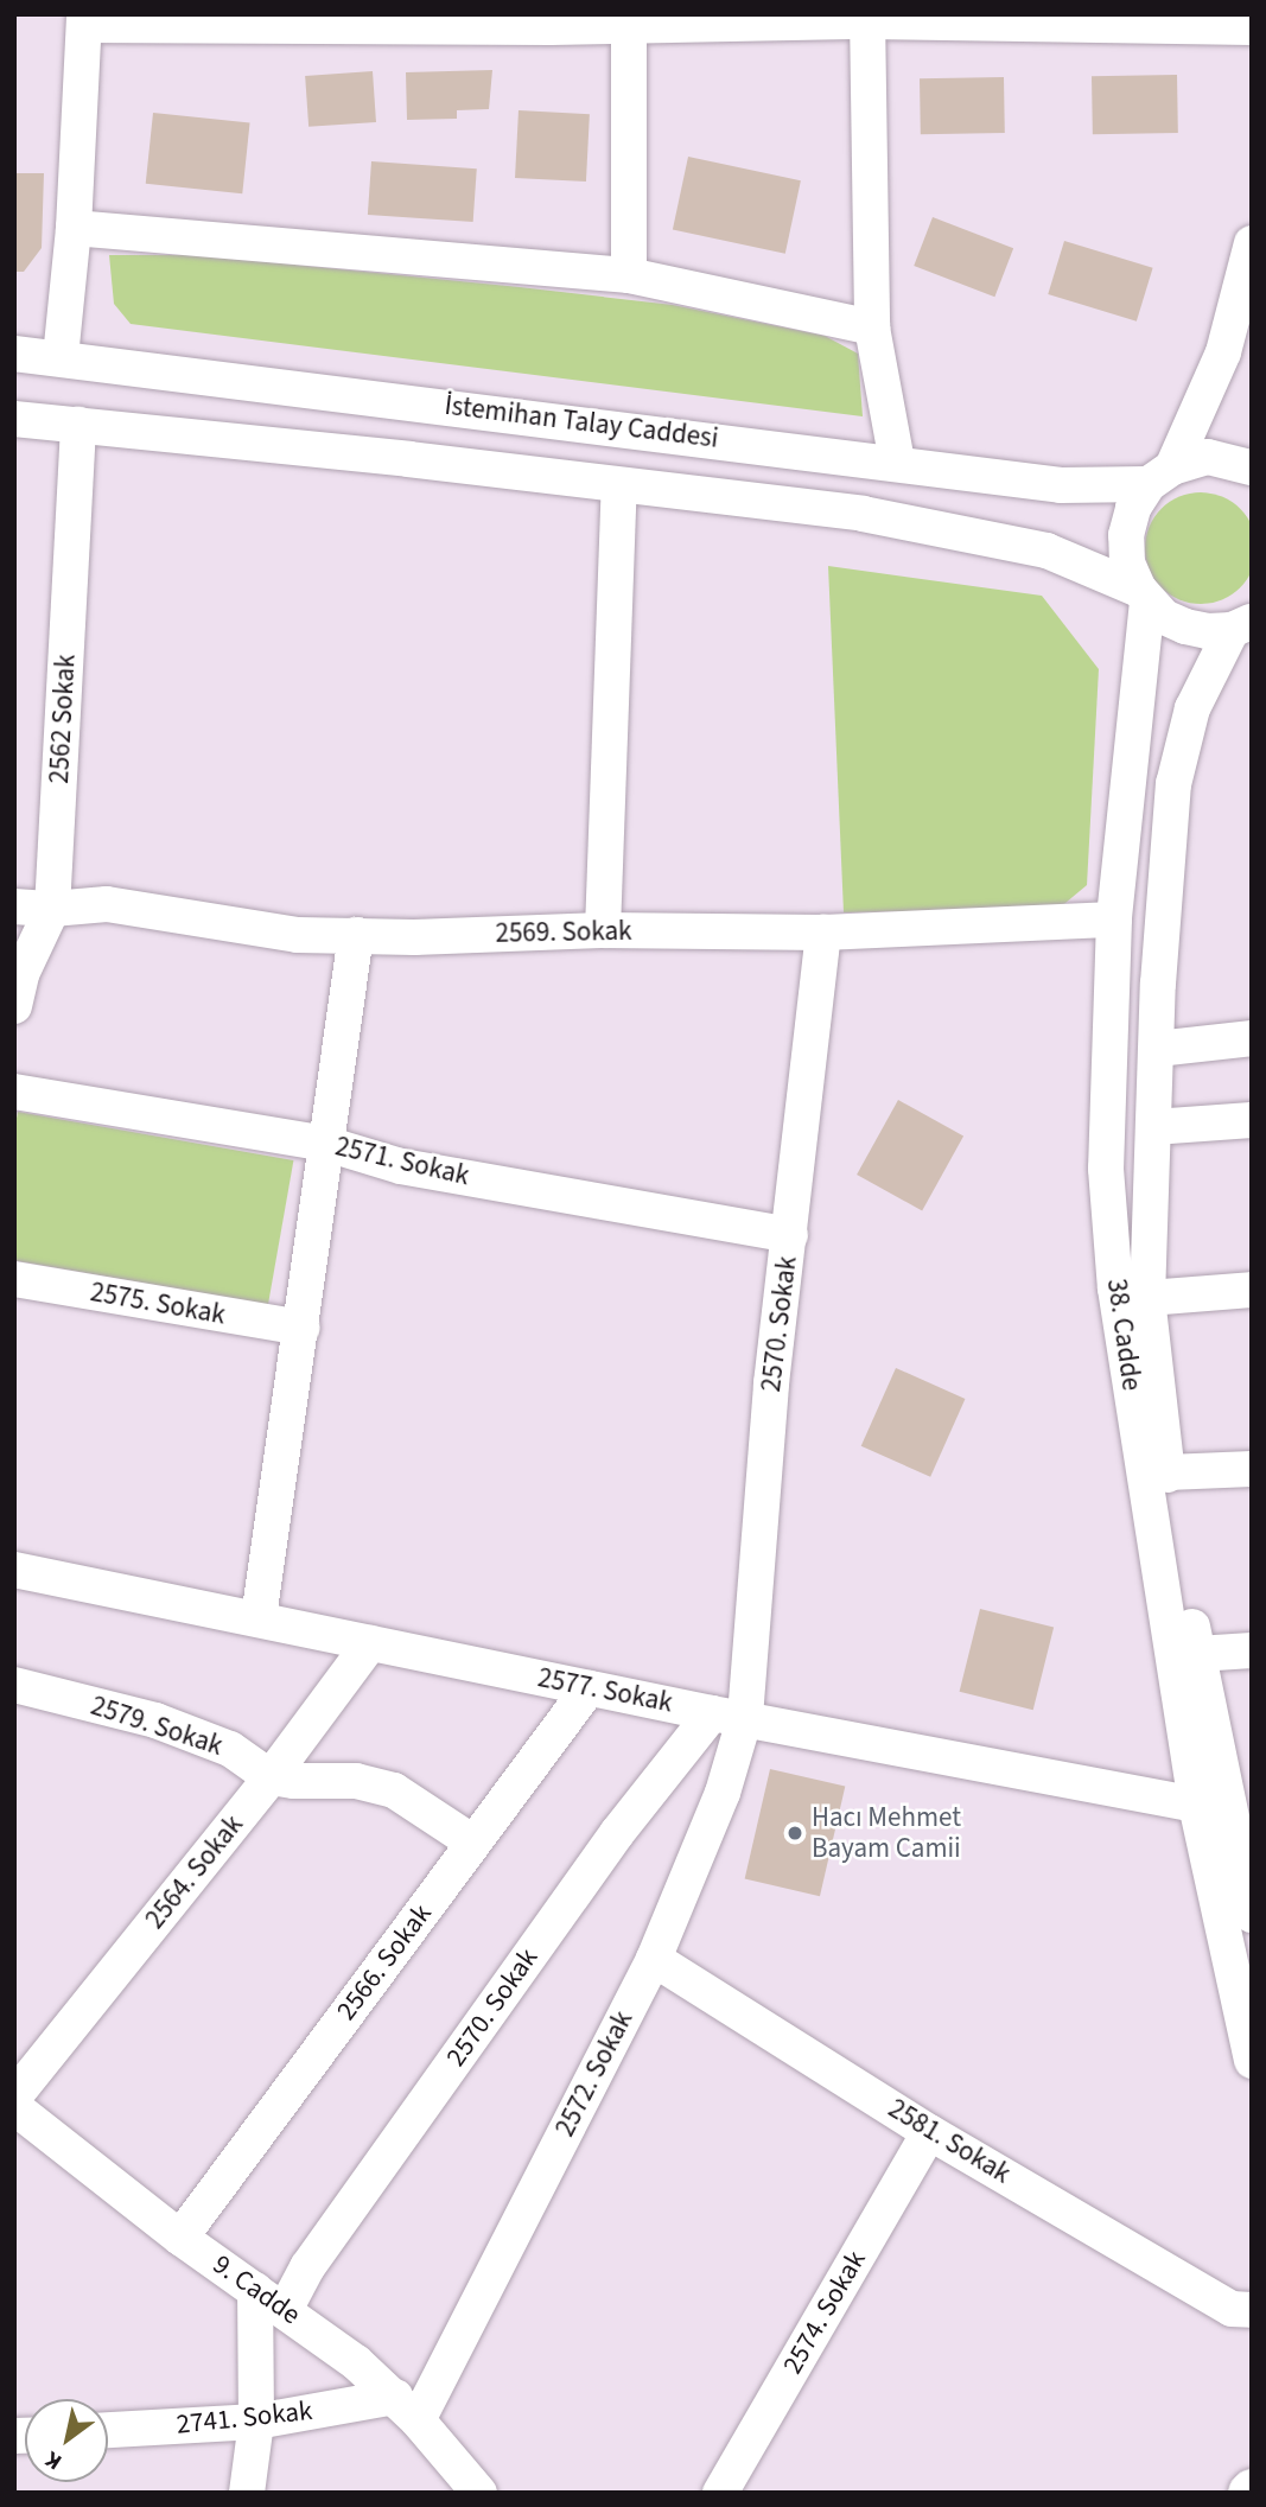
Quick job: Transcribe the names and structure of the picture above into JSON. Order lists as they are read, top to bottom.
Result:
{
  "streets": {
    "street": [
      "İstemihan Talay Caddesi",
      "2562 Sokak",
      "2569. Sokak",
      "2571. Sokak",
      "2575. Sokak",
      "2570. Sokak",
      "38. Cadde",
      "2577. Sokak",
      "2579. Sokak",
      "2564. Sokak",
      "2566. Sokak",
      "2572. Sokak",
      "2581. Sokak",
      "9. Cadde",
      "2574. Sokak",
      "2741. Sokak"
    ]
  },
  "crossings": [
    ["2562 Sokak", "2569. Sokak"],
    ["2569. Sokak", "2570. Sokak"],
    ["2569. Sokak", "38. Cadde"],
    ["2571. Sokak", "2570. Sokak"],
    ["2570. Sokak", "2577. Sokak"],
    ["2570. Sokak", "2572. Sokak"],
    ["2570. Sokak", "9. Cadde"],
    ["38. Cadde", "2577. Sokak"],
    ["2577. Sokak", "2564. Sokak"],
    ["2577. Sokak", "2566. Sokak"],
    ["2577. Sokak", "2572. Sokak"],
    ["2579. Sokak", "2564. Sokak"],
    ["2566. Sokak", "9. Cadde"],
    ["2572. Sokak", "2581. Sokak"],
    ["2572. Sokak", "9. Cadde"],
    ["2572. Sokak", "2741. Sokak"],
    ["2581. Sokak", "2574. Sokak"],
    ["9. Cadde", "2741. Sokak"]
  ],
  "places": ["Hacı Mehmet Bayam Camii"],
  "north": "bottom left"
}
